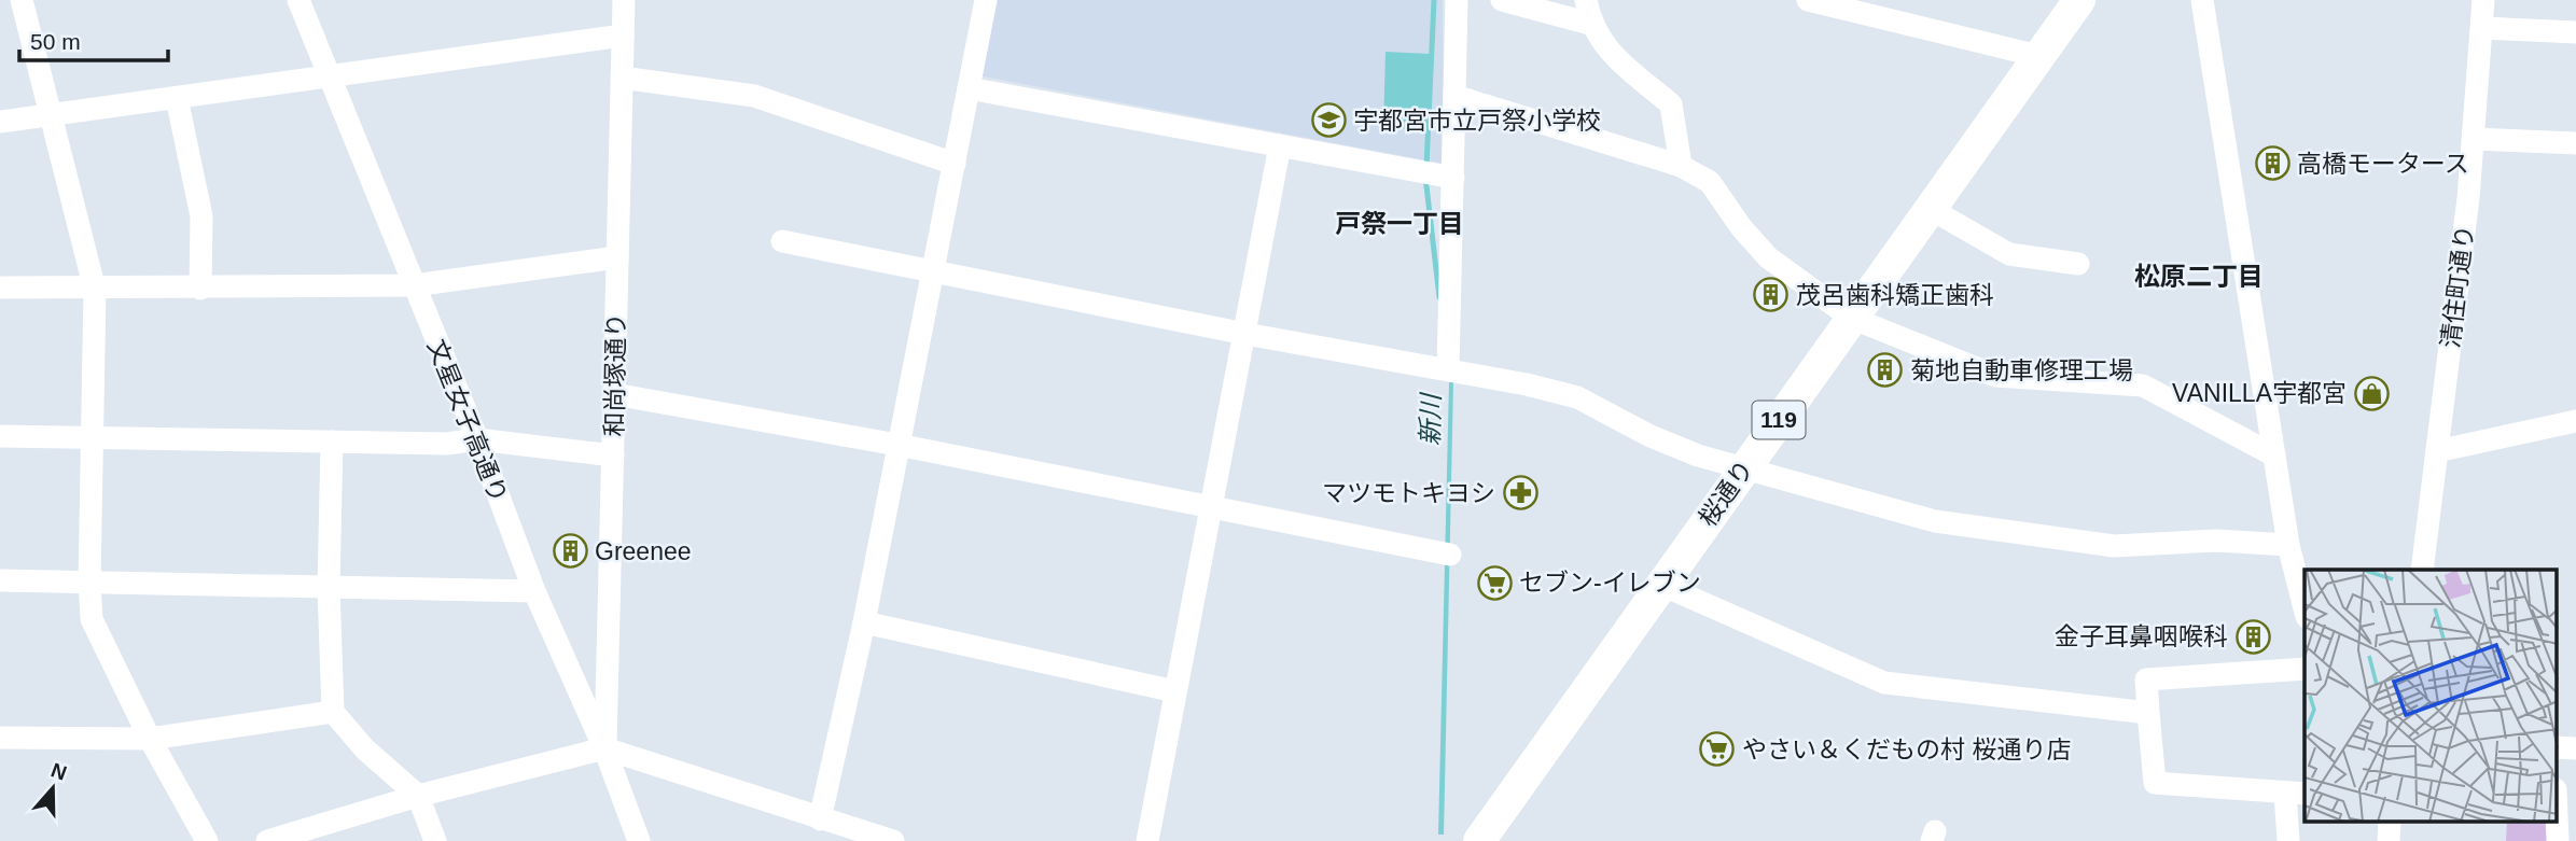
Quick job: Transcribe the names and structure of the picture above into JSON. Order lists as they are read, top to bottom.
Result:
{
  "streets": {
    "highway": ["119", "桜通り"],
    "street": ["清住町通り", "和尚塚通り", "文星女子高通り"]
  },
  "crossings": [
    ["和尚塚通り", "文星女子高通り"]
  ],
  "districts": ["戸祭一丁目", "松原二丁目"],
  "water": ["新川"],
  "places": {
    "school or university": ["宇都宮市立戸祭小学校"],
    "building": [
      "高橋モータース",
      "茂呂歯科矯正歯科",
      "菊地自動車修理工場",
      "Greenee",
      "金子耳鼻咽喉科"
    ],
    "shop": ["VANILLA宇都宮"],
    "pharmacy": ["マツモトキヨシ"],
    "supermarket": ["セブン-イレブン", "やさい＆くだもの村 桜通り店"]
  },
  "scale_bar": "50 m",
  "north": "top"
}
